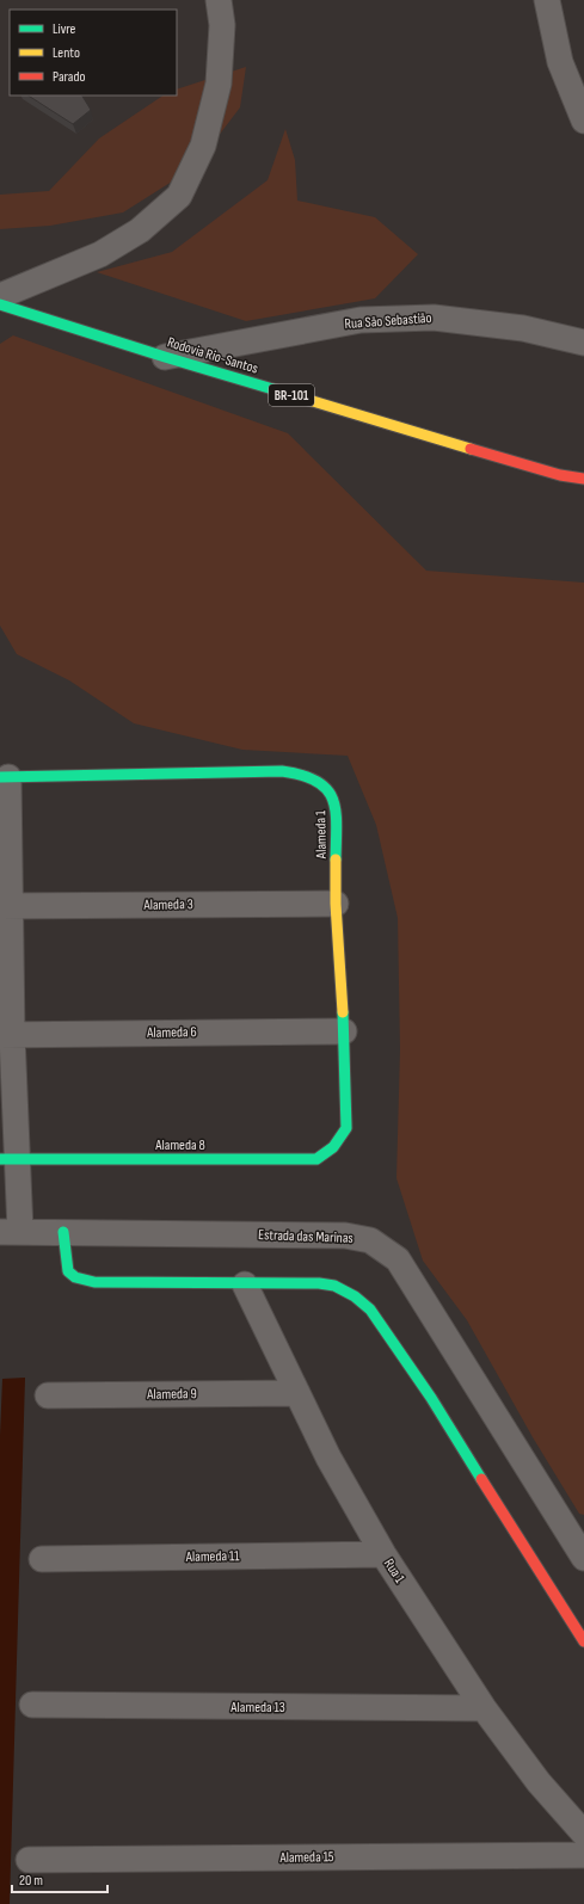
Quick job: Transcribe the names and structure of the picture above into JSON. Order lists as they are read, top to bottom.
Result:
{
  "streets": {
    "main road": [
      "Rodovia Rio-Santos",
      "BR-101",
      "Alameda 1",
      "Alameda 8"
    ],
    "street": [
      "Rua São Sebastião",
      "Alameda 3",
      "Alameda 6",
      "Estrada das Marinas",
      "Alameda 9",
      "Alameda 11",
      "Rua 1",
      "Alameda 13",
      "Alameda 15"
    ]
  },
  "crossings": [
    ["Rua São Sebastião", "Rodovia Rio-Santos"],
    ["Alameda 1", "Alameda 3"],
    ["Alameda 1", "Alameda 6"],
    ["Alameda 1", "Alameda 8"],
    ["Alameda 9", "Rua 1"],
    ["Alameda 11", "Rua 1"],
    ["Rua 1", "Alameda 13"]
  ],
  "legend": ["Livre", "Lento", "Parado"],
  "scale_bar": "20 m"
}
